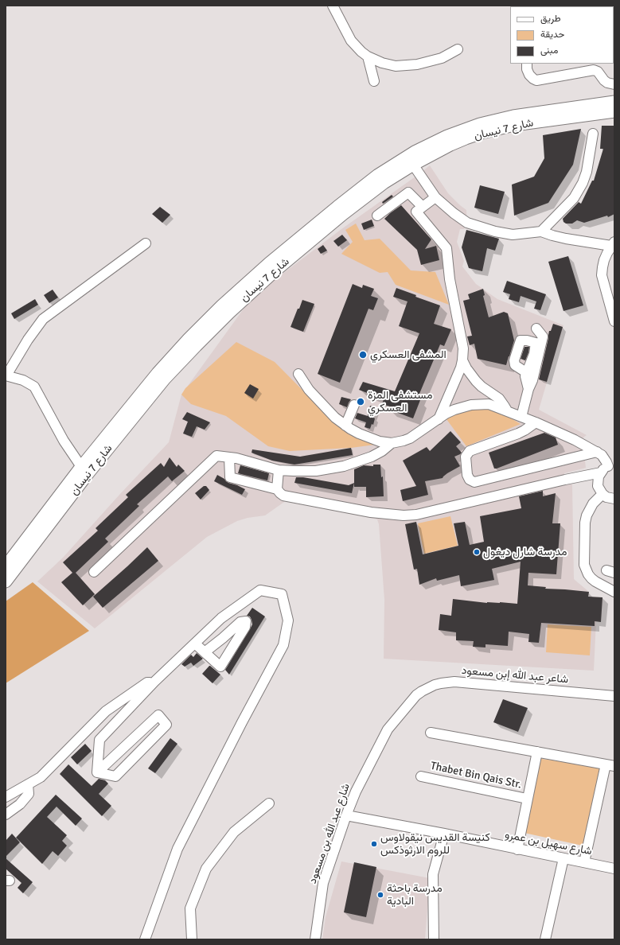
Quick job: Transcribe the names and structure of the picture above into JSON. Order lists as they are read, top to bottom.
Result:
{
  "streets": {
    "main road": ["شارع 7 نيسان"],
    "street": [
      "شاعر عبد الله إبن مسعود",
      "Thabet Bin Qais Str.",
      "شارع عبد الله بن مسعود",
      "شارع سهيل بن عمرو"
    ]
  },
  "crossings": [
    ["شاعر عبد الله إبن مسعود", "شارع عبد الله بن مسعود"],
    ["شارع عبد الله بن مسعود", "شارع سهيل بن عمرو"]
  ],
  "places": [
    "المشفى العسكري",
    "مستشفى المزة العسكري",
    "مدرسة شارل ديغول",
    "كنيسة القديس نيقولاوس للروم الارثوذكس",
    "مدرسة باحثة البادية"
  ],
  "legend": ["طريق", "حديقة", "مبنى"]
}
